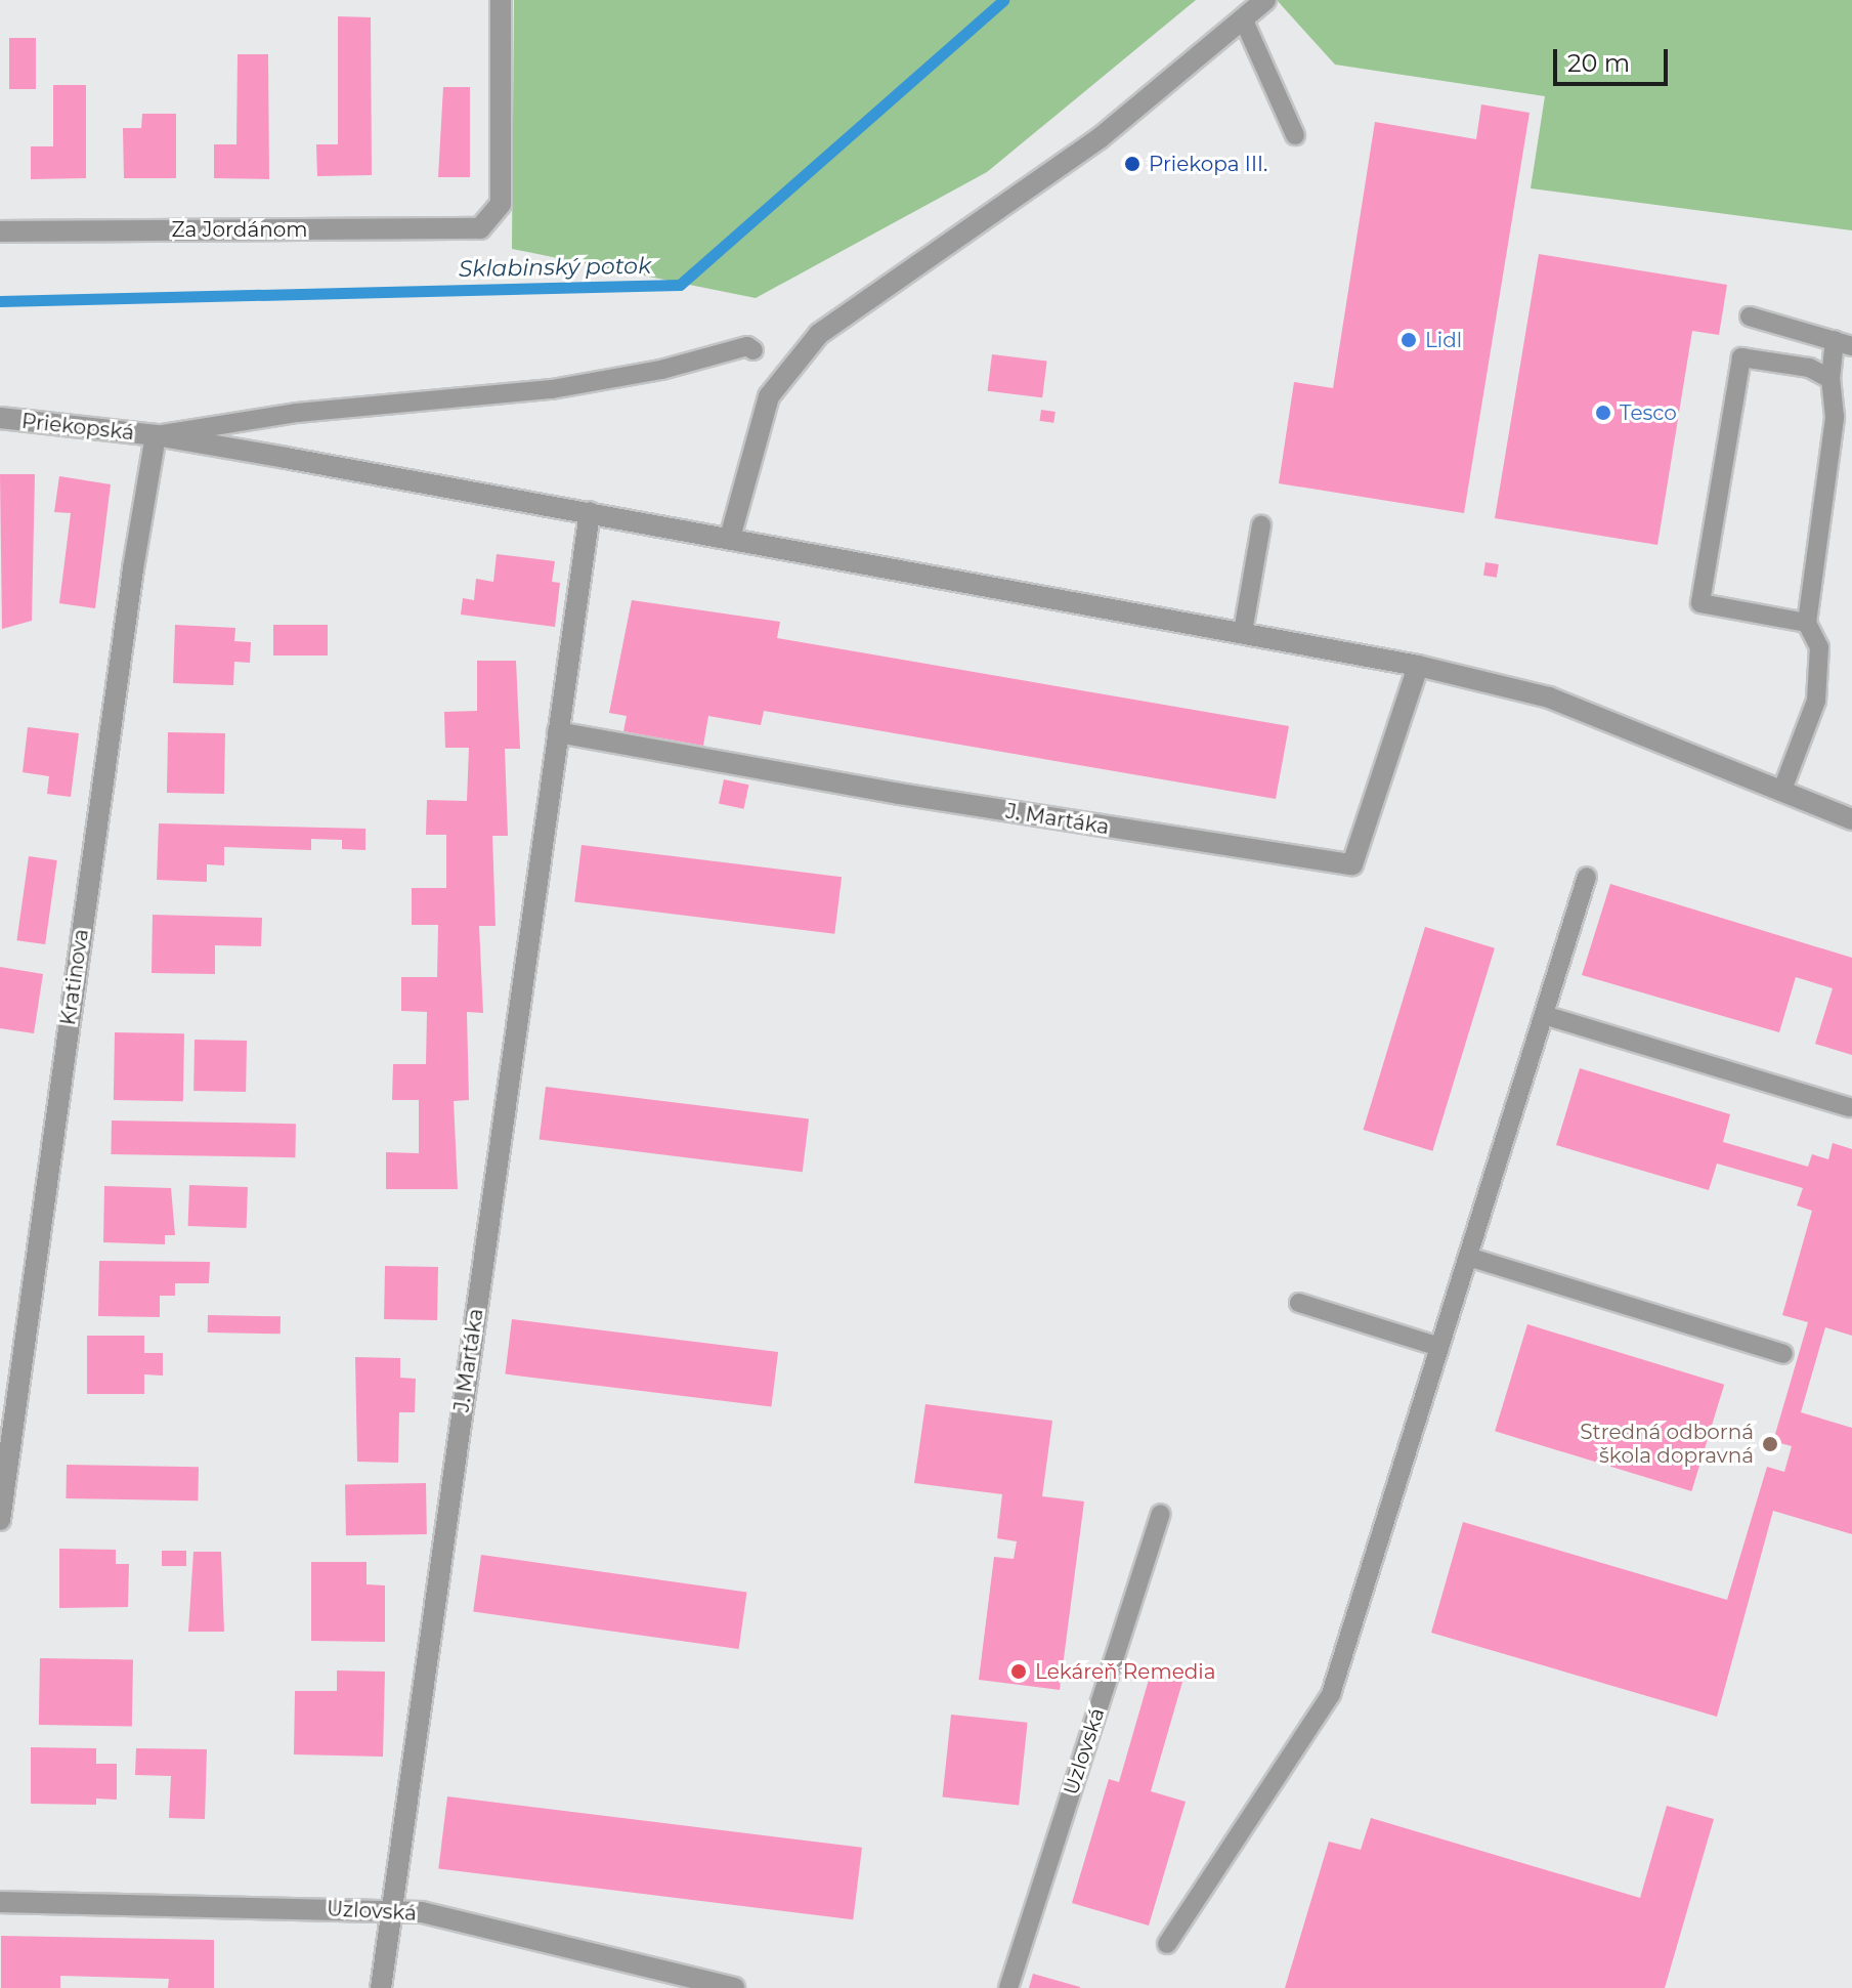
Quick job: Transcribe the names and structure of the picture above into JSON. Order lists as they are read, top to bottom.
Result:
{
  "streets": {
    "street": [
      "Za Jordánom",
      "Priekopská",
      "J. Martáka",
      "Kratinova",
      "Uzlovská"
    ]
  },
  "crossings": [
    ["Priekopská", "J. Martáka"],
    ["Priekopská", "Kratinova"],
    ["J. Martáka", "Uzlovská"]
  ],
  "water": ["Sklabinský potok"],
  "places": [
    "Priekopa III.",
    "Lidl",
    "Tesco",
    "Stredná odborná škola dopravná",
    "Lekáreň Remedia"
  ],
  "scale_bar": "20 m"
}
